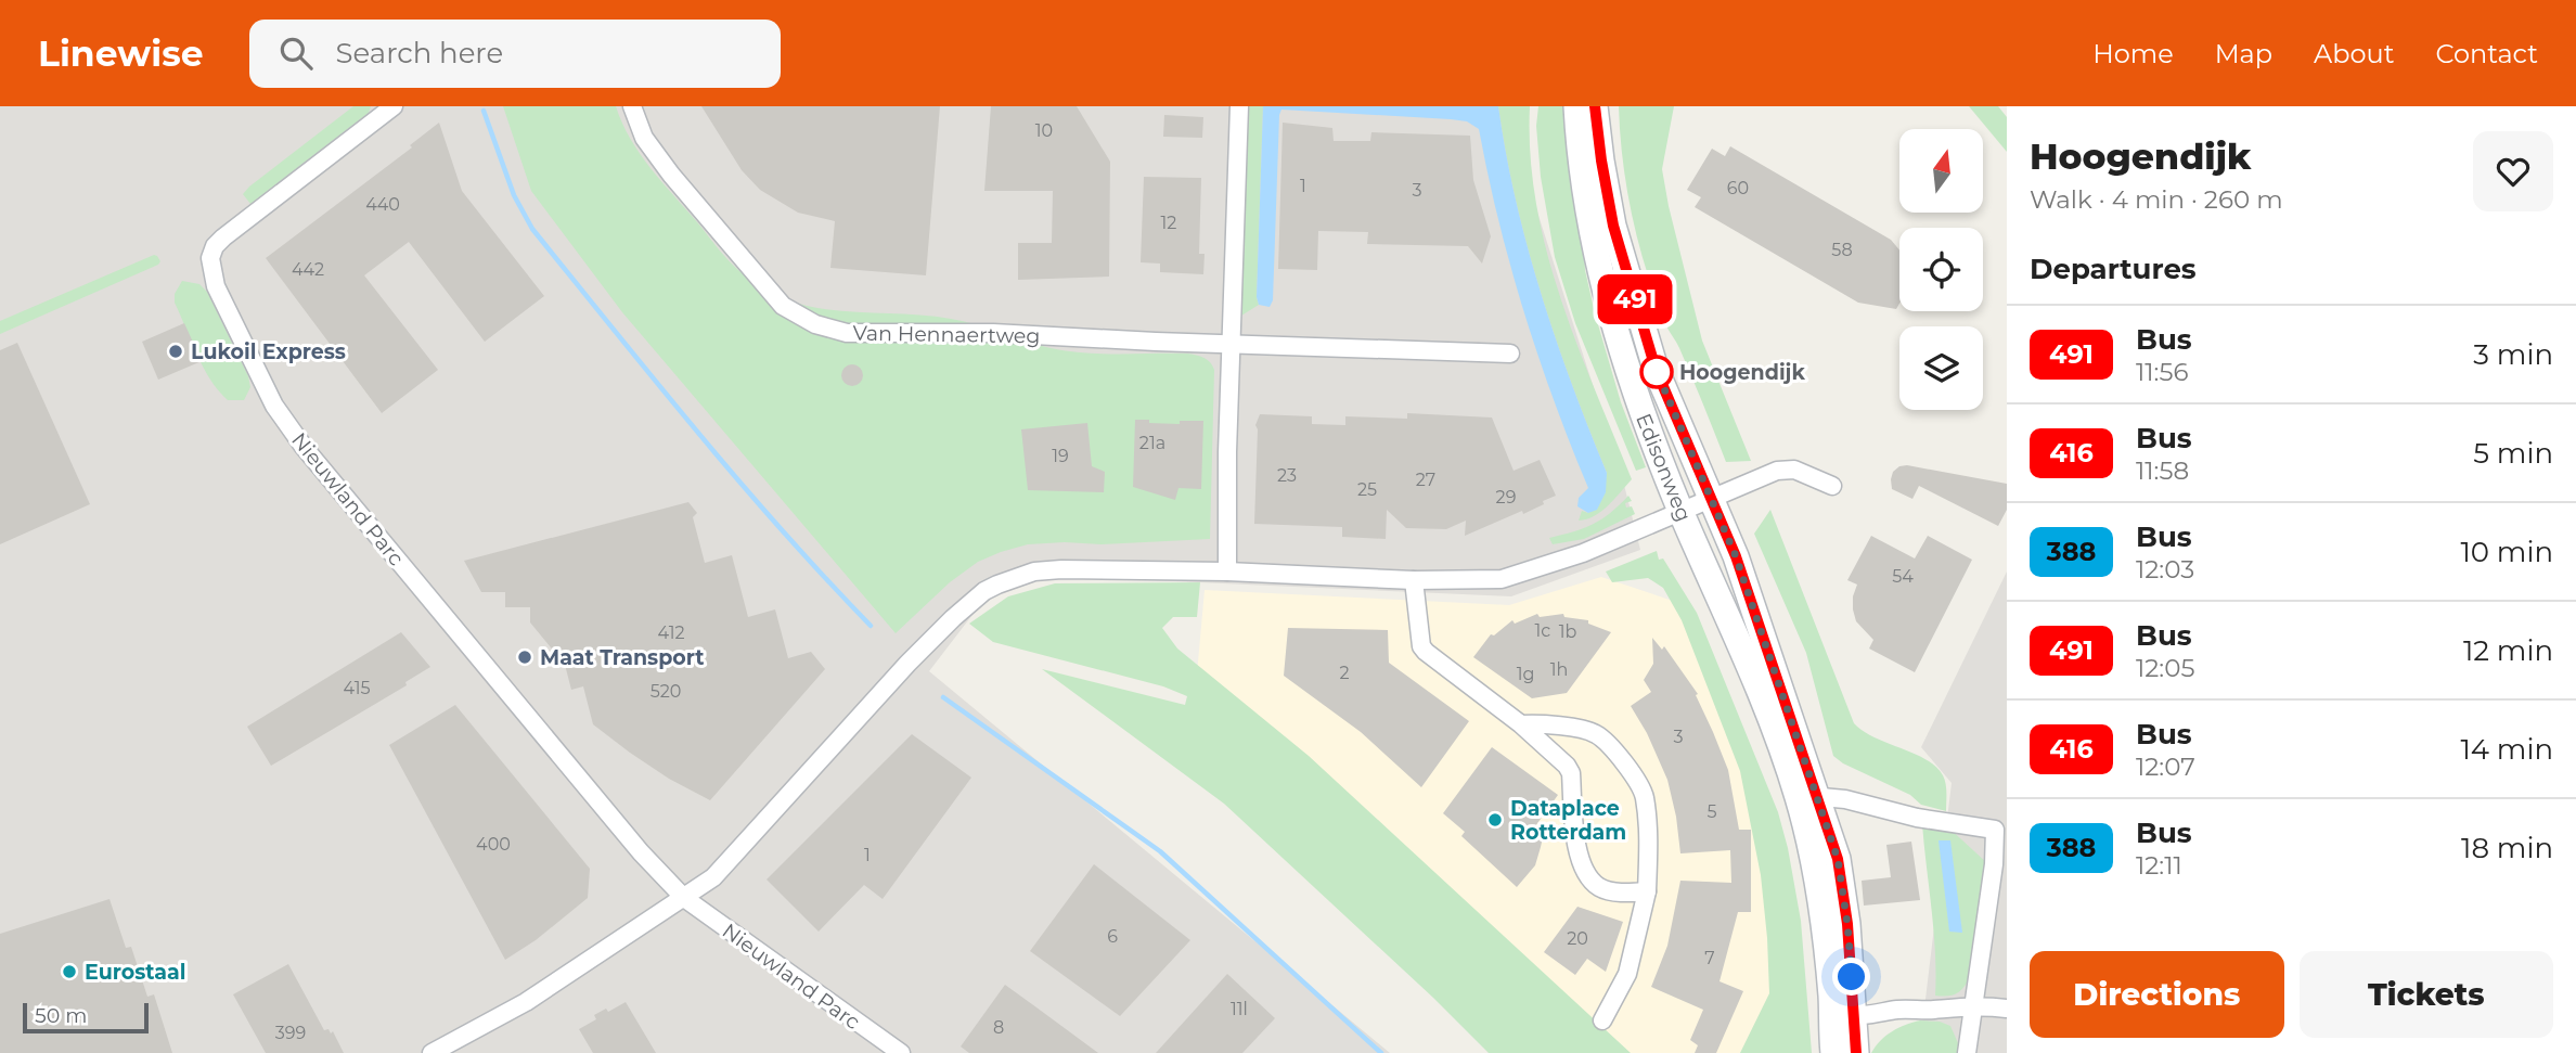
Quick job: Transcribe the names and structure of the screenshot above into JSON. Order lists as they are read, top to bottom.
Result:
{
  "streets": {
    "main road": ["Edisonweg"],
    "street": ["Van Hennaertweg", "Nieuwland Parc"]
  },
  "places": [
    "Lukoil Express",
    "Hoogendijk",
    "Maat Transport",
    "Dataplace Rotterdam",
    "Eurostaal"
  ],
  "lines": ["bus line 491"],
  "house_numbers": [
    "10",
    "1",
    "60",
    "3",
    "440",
    "12",
    "58",
    "442",
    "21a",
    "19",
    "23",
    "27",
    "25",
    "29",
    "54",
    "1c",
    "1b",
    "412",
    "1h",
    "2",
    "1g",
    "415",
    "520",
    "3",
    "5",
    "400",
    "1",
    "6",
    "20",
    "7",
    "11l",
    "8",
    "399"
  ],
  "scale_bar": "50 m",
  "north": "top",
  "page": {
    "header": "Linewise",
    "search": "Search here",
    "nav": [
      "Home",
      "Map",
      "About",
      "Contact"
    ],
    "on_map": "491",
    "heading": [
      ["Hoogendijk", "Walk · 4 min · 260 m"],
      "Departures"
    ],
    "list": [
      {
        "mark": "491",
        "name": "Bus",
        "note": "11:56",
        "value": "3 min"
      },
      {
        "mark": "416",
        "name": "Bus",
        "note": "11:58",
        "value": "5 min"
      },
      {
        "mark": "388",
        "name": "Bus",
        "note": "12:03",
        "value": "10 min"
      },
      {
        "mark": "491",
        "name": "Bus",
        "note": "12:05",
        "value": "12 min"
      },
      {
        "mark": "416",
        "name": "Bus",
        "note": "12:07",
        "value": "14 min"
      },
      {
        "mark": "388",
        "name": "Bus",
        "note": "12:11",
        "value": "18 min"
      }
    ],
    "buttons": ["Directions", "Tickets"],
    "scale": "50 m"
  }
}
